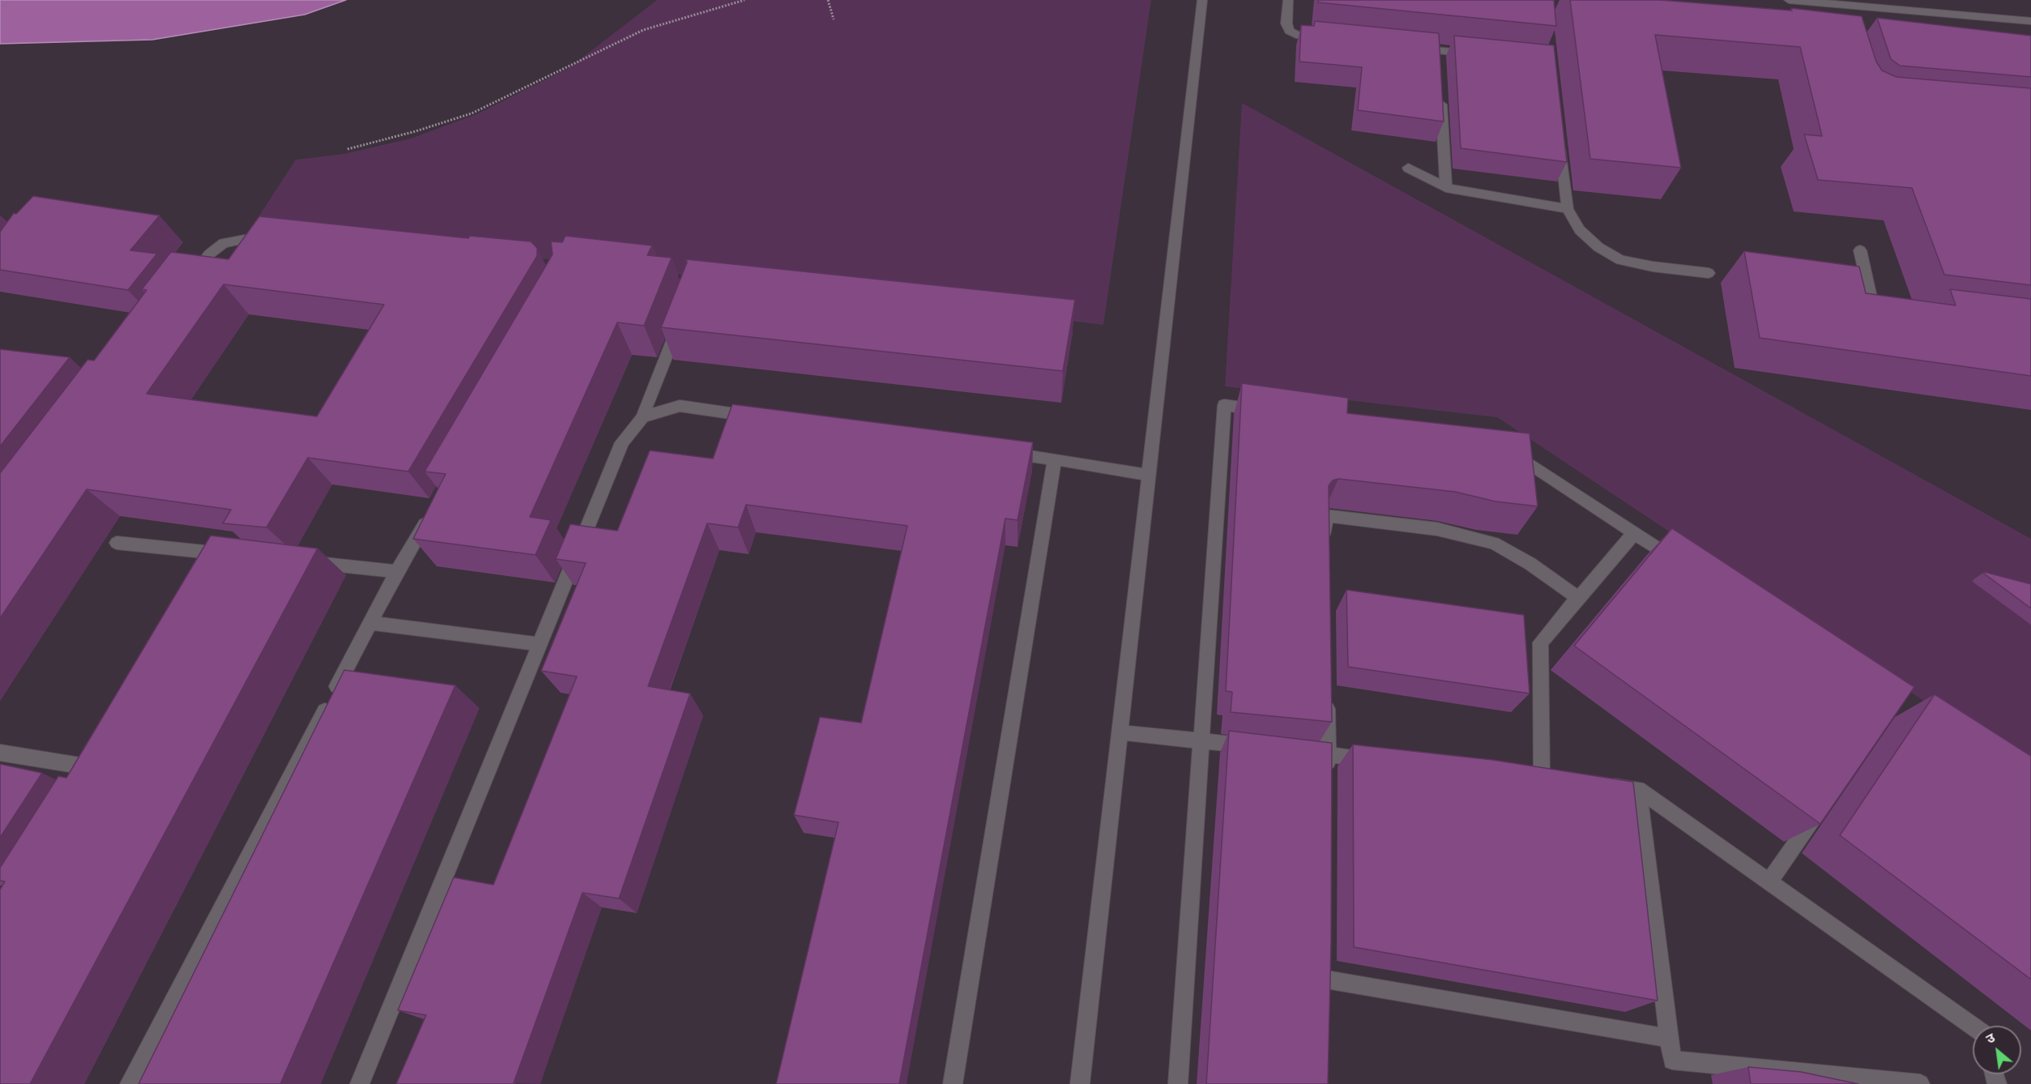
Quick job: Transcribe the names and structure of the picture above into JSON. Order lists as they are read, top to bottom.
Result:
{
  "north": "top left"
}
